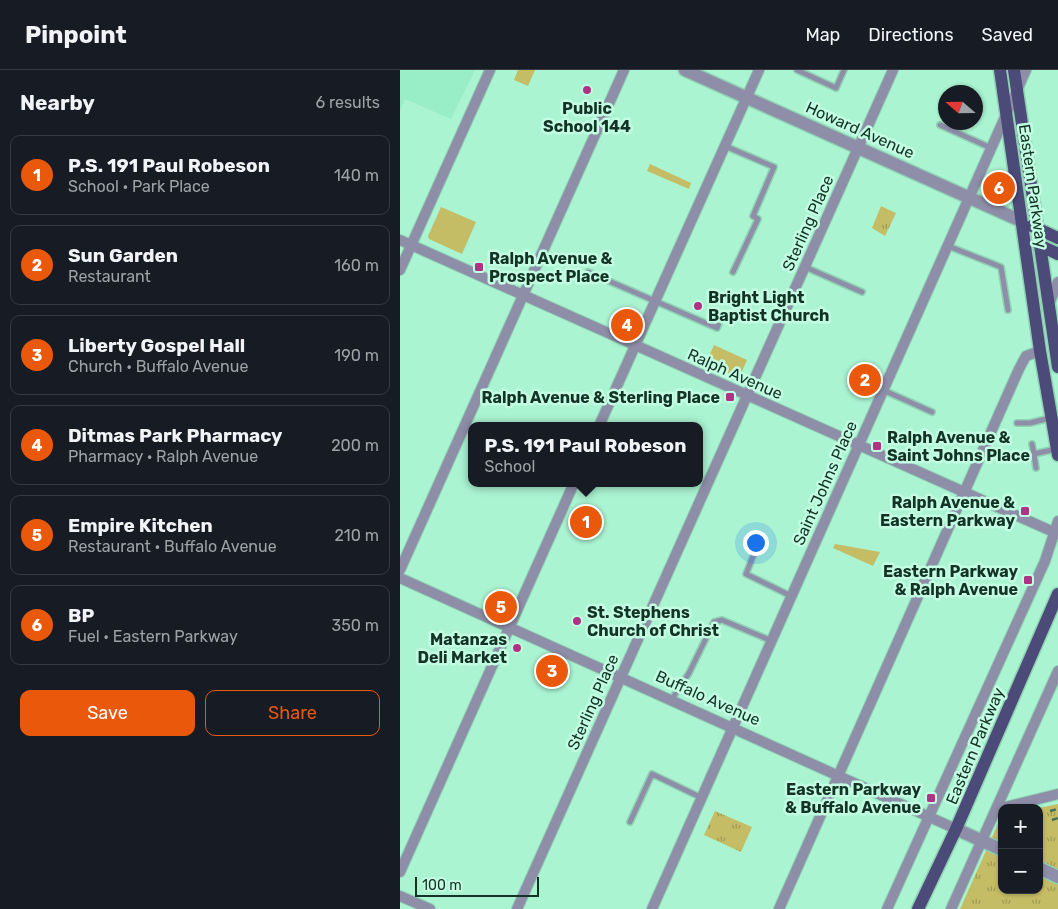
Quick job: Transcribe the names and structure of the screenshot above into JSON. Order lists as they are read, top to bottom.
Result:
{
  "streets": {
    "main road": ["Howard Avenue", "Eastern Parkway"],
    "street": [
      "Sterling Place",
      "Ralph Avenue",
      "Saint Johns Place",
      "Buffalo Avenue"
    ]
  },
  "crossings": [
    ["Howard Avenue", "Eastern Parkway"],
    ["Howard Avenue", "Sterling Place"],
    ["Howard Avenue", "Saint Johns Place"],
    ["Eastern Parkway", "Saint Johns Place"],
    ["Eastern Parkway", "Buffalo Avenue"],
    ["Sterling Place", "Ralph Avenue"],
    ["Sterling Place", "Buffalo Avenue"],
    ["Ralph Avenue", "Saint Johns Place"],
    ["Saint Johns Place", "Buffalo Avenue"]
  ],
  "places": {
    "other": [
      "Public School 144",
      "Bright Light Baptist Church",
      "St. Stephens Church of Christ",
      "Matanzas Deli Market"
    ],
    "transit": [
      "Ralph Avenue & Prospect Place",
      "Ralph Avenue & Sterling Place",
      "Ralph Avenue & Saint Johns Place",
      "Ralph Avenue & Eastern Parkway",
      "Eastern Parkway & Ralph Avenue",
      "Eastern Parkway & Buffalo Avenue"
    ]
  },
  "scale_bar": "100 m",
  "north": "left",
  "page": {
    "header": "Pinpoint",
    "nav": ["Map", "Directions", "Saved"],
    "heading": ["Nearby", "6 results"],
    "list": [
      {
        "mark": "1",
        "name": "P.S. 191 Paul Robeson",
        "note": "School · Park Place",
        "value": "140 m"
      },
      {
        "mark": "2",
        "name": "Sun Garden",
        "note": "Restaurant",
        "value": "160 m"
      },
      {
        "mark": "3",
        "name": "Liberty Gospel Hall",
        "note": "Church · Buffalo Avenue",
        "value": "190 m"
      },
      {
        "mark": "4",
        "name": "Ditmas Park Pharmacy",
        "note": "Pharmacy · Ralph Avenue",
        "value": "200 m"
      },
      {
        "mark": "5",
        "name": "Empire Kitchen",
        "note": "Restaurant · Buffalo Avenue",
        "value": "210 m"
      },
      {
        "mark": "6",
        "name": "BP",
        "note": "Fuel · Eastern Parkway",
        "value": "350 m"
      }
    ],
    "pins": [
      "6",
      "4",
      "2",
      "1",
      "5",
      "3"
    ],
    "popup": ["P.S. 191 Paul Robeson", "School"],
    "buttons": ["Save", "Share"],
    "map_buttons": ["+", "−"],
    "scale": "100 m"
  }
}
